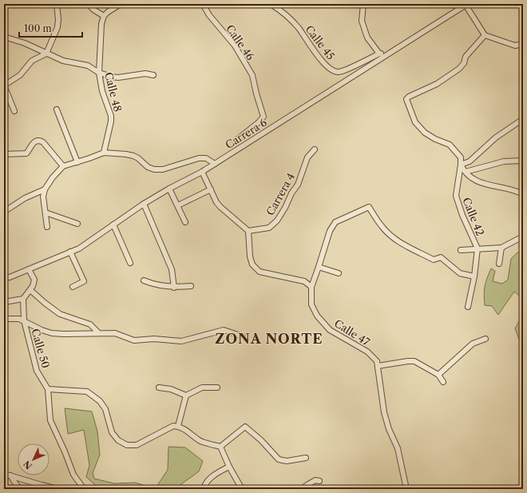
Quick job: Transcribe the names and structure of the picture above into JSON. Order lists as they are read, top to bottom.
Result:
{
  "streets": {
    "street": [
      "Calle 46",
      "Calle 45",
      "Calle 48",
      "Carrera 6",
      "Carrera 4",
      "Calle 42",
      "Calle 47",
      "Calle 50"
    ]
  },
  "crossings": [
    ["Calle 42", "Calle 47"]
  ],
  "districts": ["ZONA NORTE"],
  "scale_bar": "100 m",
  "north": "bottom left"
}
